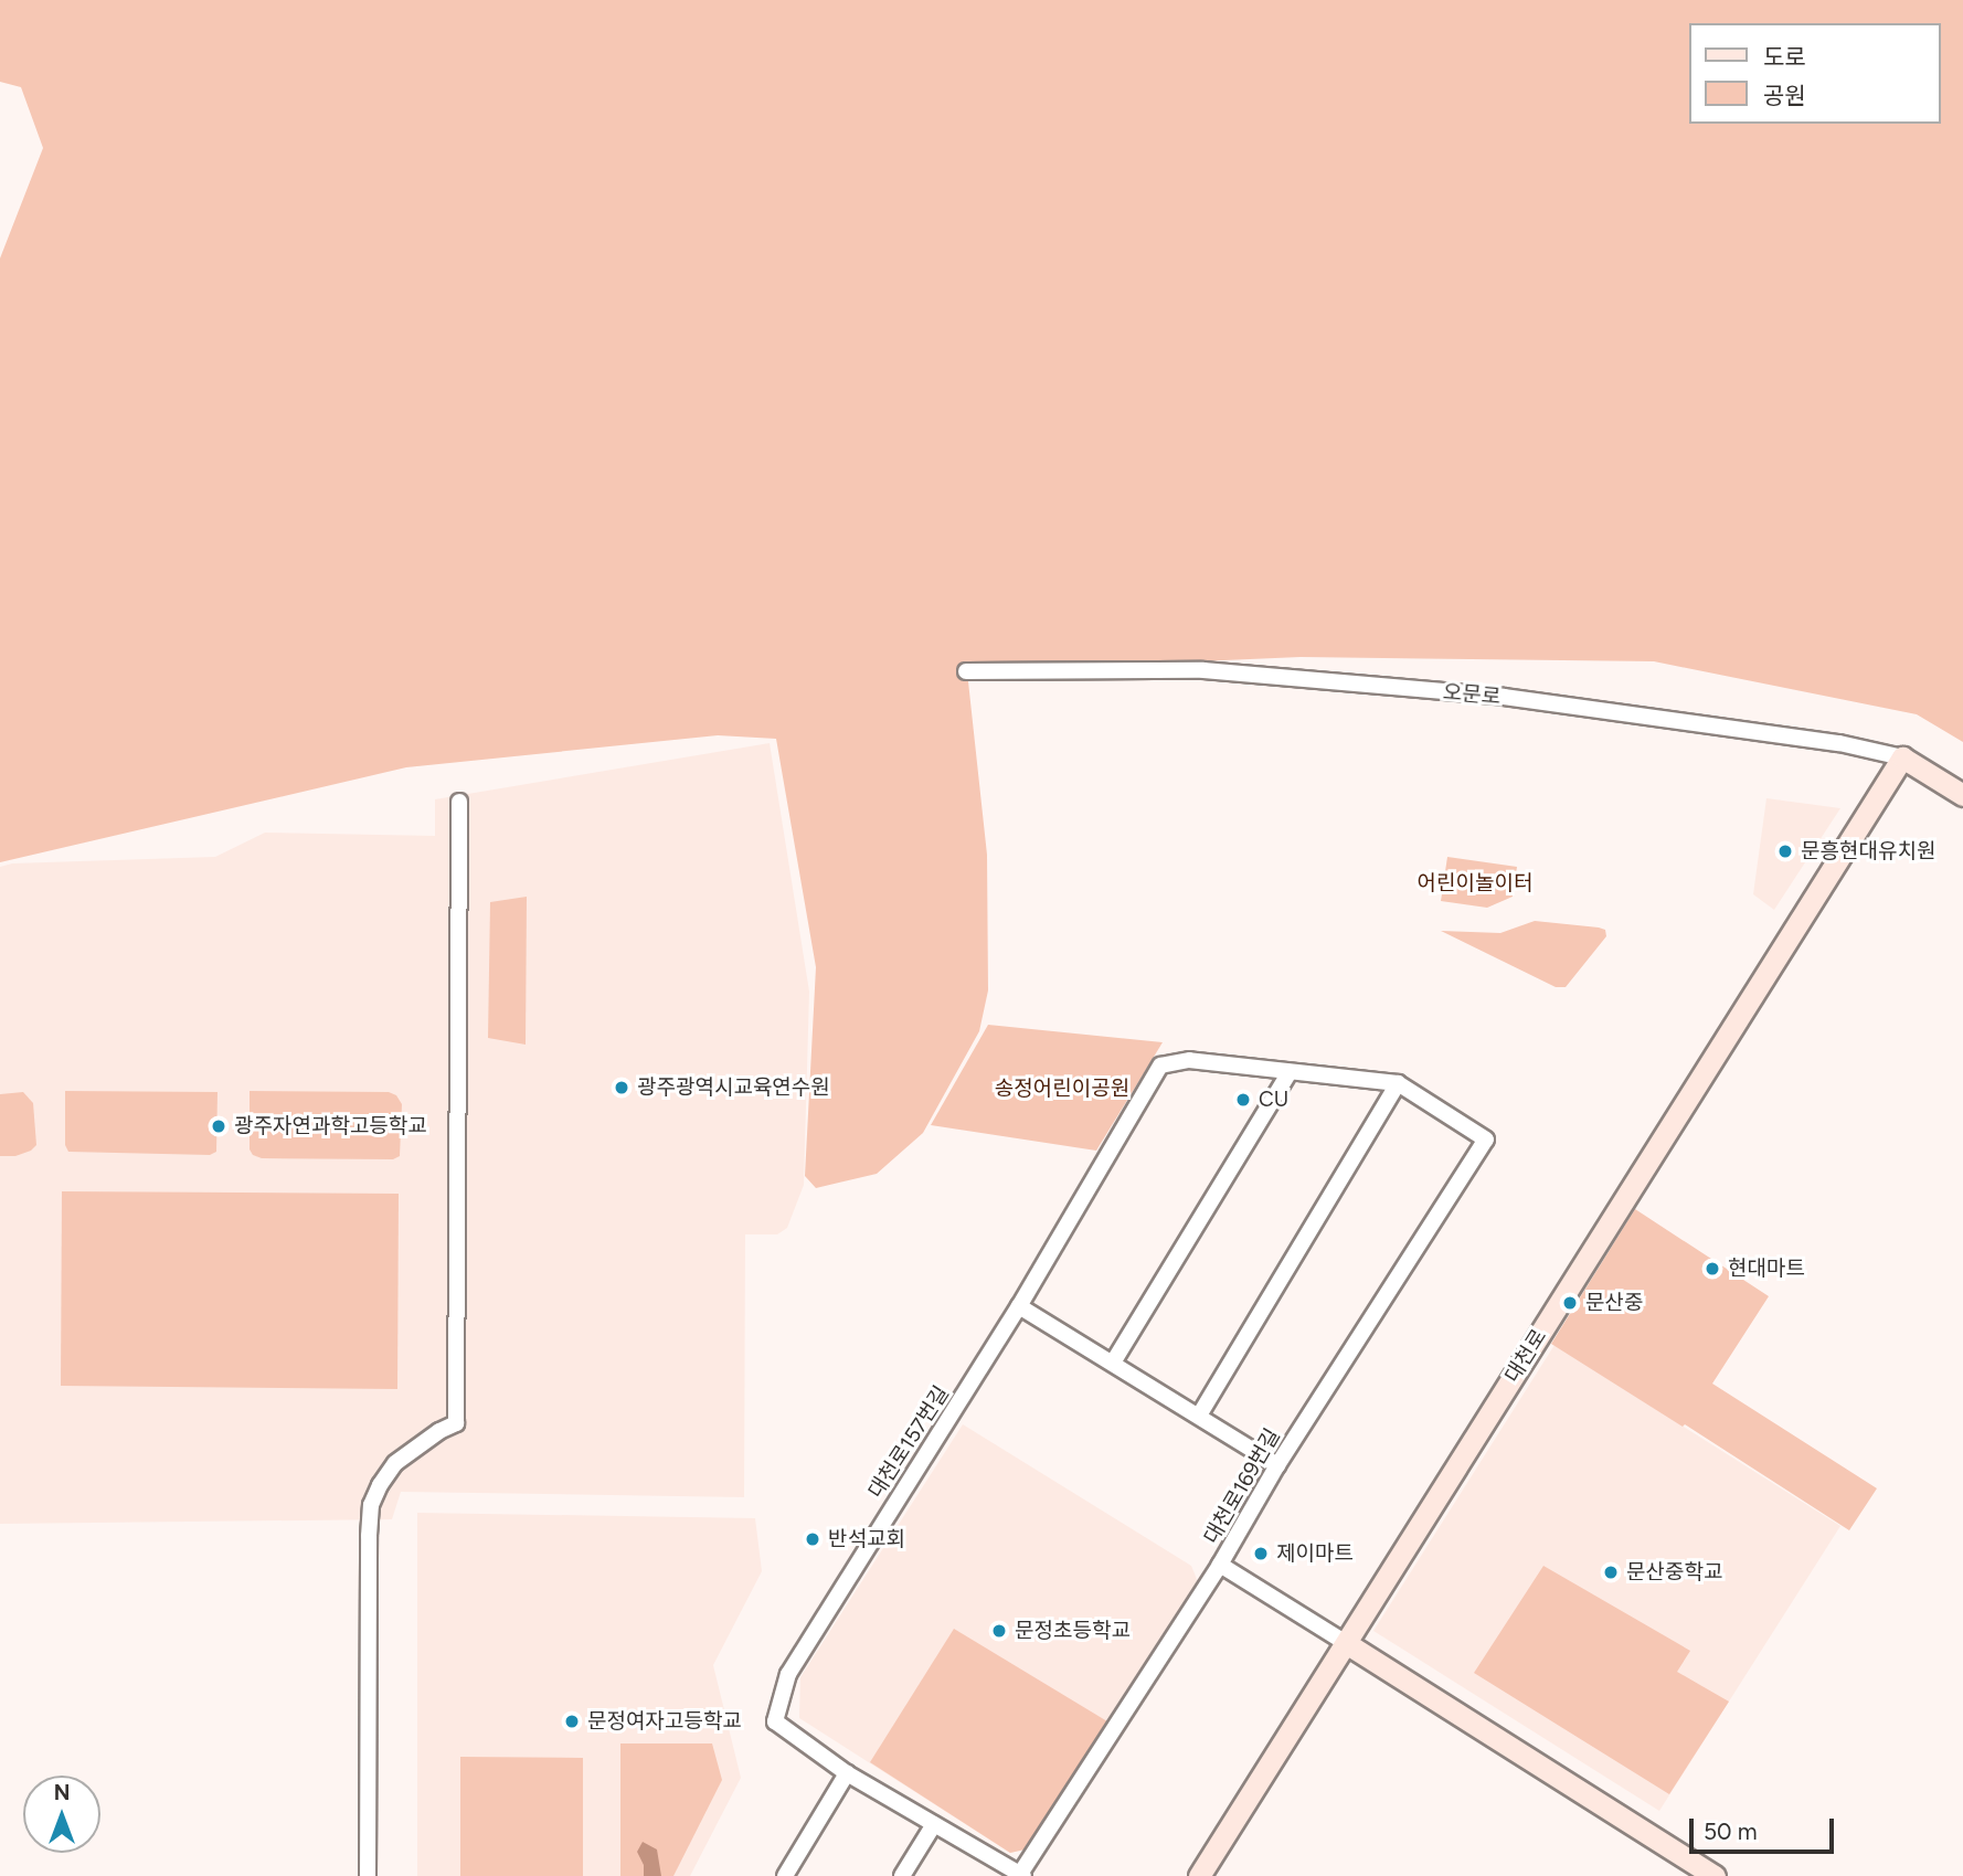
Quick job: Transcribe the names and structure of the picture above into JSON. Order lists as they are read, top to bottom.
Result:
{
  "streets": {
    "street": [
      "오문로",
      "대천로",
      "대천로157번길",
      "대천로169번길"
    ]
  },
  "crossings": [
    ["오문로", "대천로"],
    ["대천로", "대천로169번길"],
    ["대천로157번길", "대천로169번길"]
  ],
  "parks": ["어린이놀이터", "송정어린이공원"],
  "places": [
    "문흥현대유치원",
    "광주광역시교육연수원",
    "CU",
    "광주자연과학고등학교",
    "현대마트",
    "문산중",
    "반석교회",
    "제이마트",
    "문산중학교",
    "문정초등학교",
    "문정여자고등학교"
  ],
  "legend": ["도로", "공원"],
  "scale_bar": "50 m",
  "north": "top"
}
